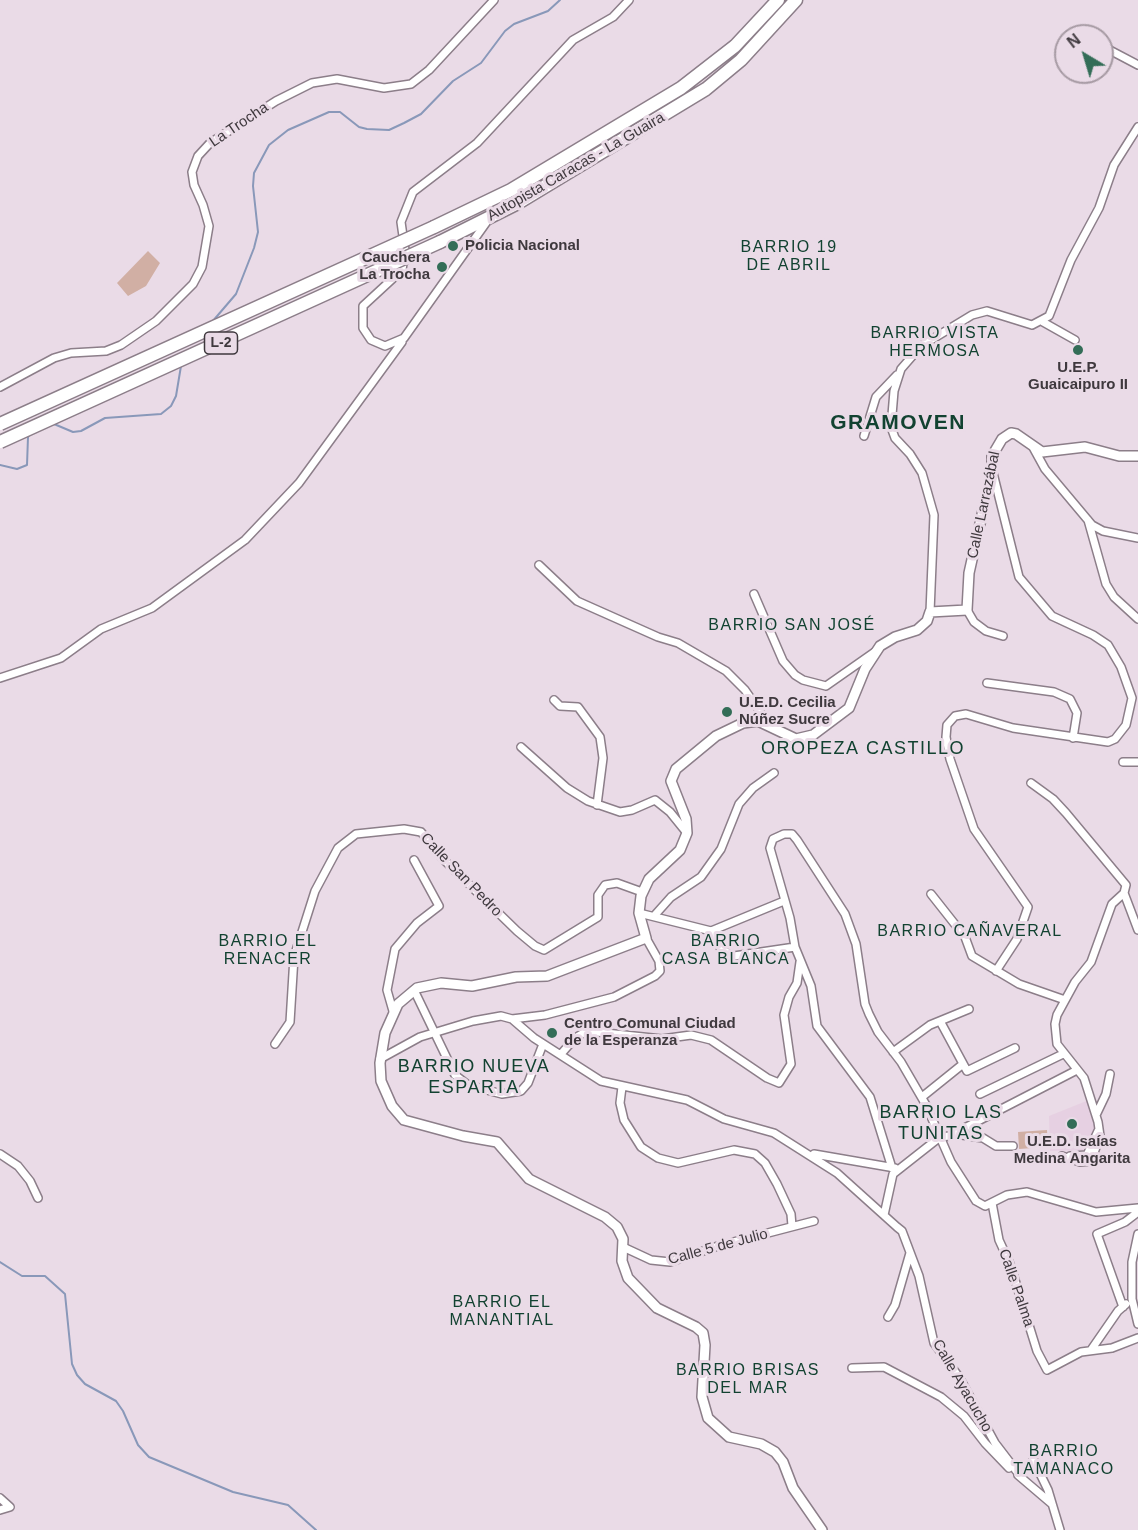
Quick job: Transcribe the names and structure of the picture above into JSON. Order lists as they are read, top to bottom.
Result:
{
  "streets": {
    "highway": ["Autopista Caracas - La Guaira", "L-2"],
    "street": [
      "La Trocha",
      "Calle Larrazábal",
      "Calle San Pedro",
      "Calle 5 de Julio",
      "Calle Palma",
      "Calle Ayacucho"
    ]
  },
  "districts": [
    "BARRIO 19 DE ABRIL",
    "BARRIO VISTA HERMOSA",
    "GRAMOVEN",
    "BARRIO SAN JOSÉ",
    "OROPEZA CASTILLO",
    "BARRIO CAÑAVERAL",
    "BARRIO EL RENACER",
    "BARRIO CASA BLANCA",
    "BARRIO NUEVA ESPARTA",
    "BARRIO LAS TUNITAS",
    "BARRIO EL MANANTIAL",
    "BARRIO BRISAS DEL MAR",
    "BARRIO TAMANACO"
  ],
  "places": [
    "Policia Nacional",
    "Cauchera La Trocha",
    "U.E.P. Guaicaipuro II",
    "U.E.D. Cecilia Núñez Sucre",
    "Centro Comunal Ciudad de la Esperanza",
    "U.E.D. Isaías Medina Angarita"
  ],
  "north": "top left"
}
